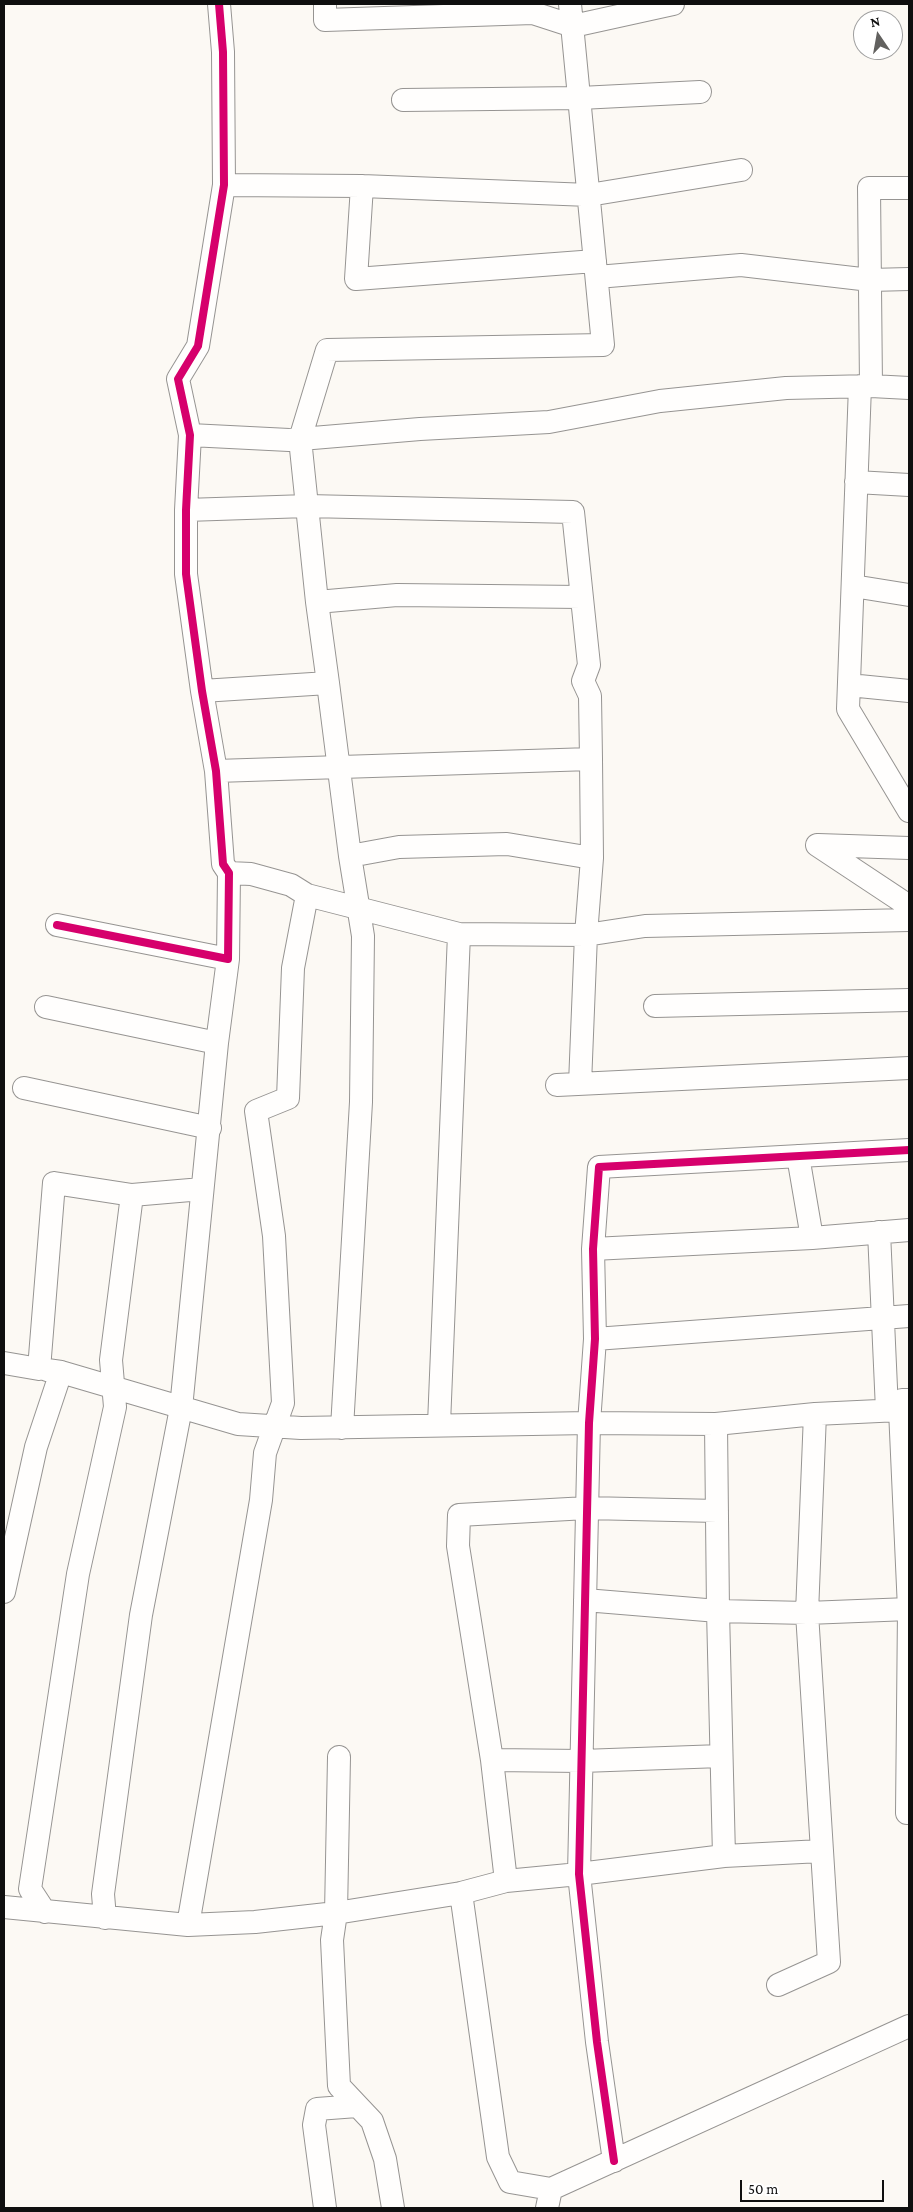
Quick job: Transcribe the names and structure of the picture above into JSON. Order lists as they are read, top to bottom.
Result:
{
  "scale_bar": "50 m",
  "north": "top"
}
